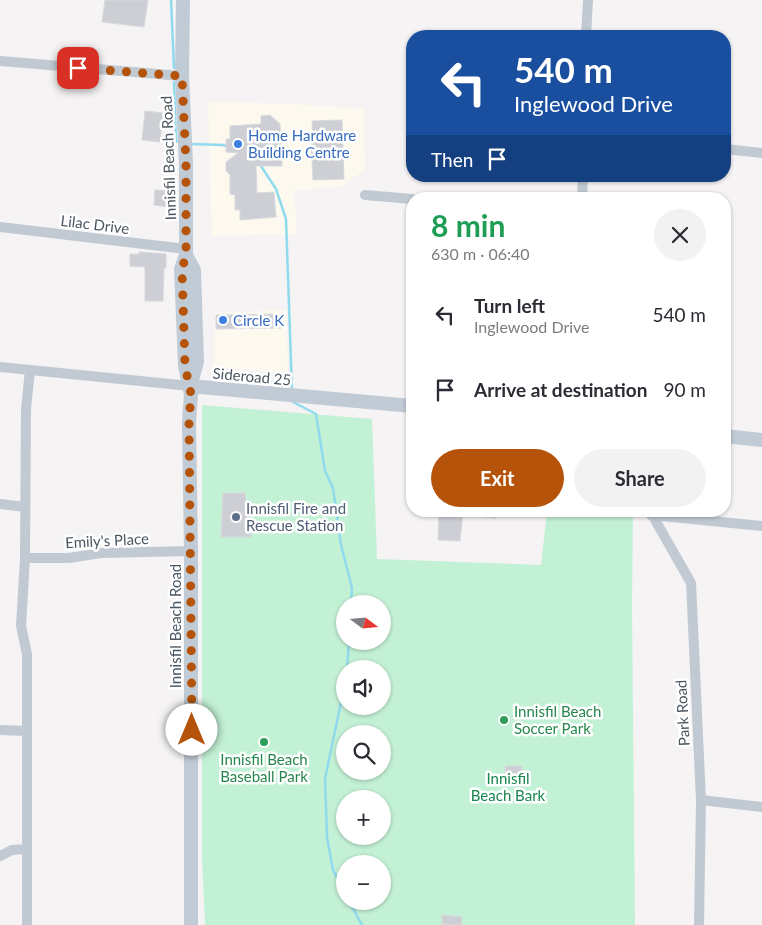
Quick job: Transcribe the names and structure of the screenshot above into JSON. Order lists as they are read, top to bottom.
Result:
{
  "streets": {
    "main road": ["Innisfil Beach Road", "Sideroad 25"],
    "street": ["Lilac Drive", "Emily's Place", "Park Road"]
  },
  "crossings": [
    ["Innisfil Beach Road", "Lilac Drive"],
    ["Innisfil Beach Road", "Sideroad 25"],
    ["Innisfil Beach Road", "Emily's Place"]
  ],
  "parks": ["Innisfil Beach Bark"],
  "places": [
    "Home Hardware Building Centre",
    "Circle K",
    "Innisfil Fire and Rescue Station",
    "Innisfil Beach Soccer Park",
    "Innisfil Beach Baseball Park"
  ],
  "north": "right",
  "page": {
    "turn": ["540 m", "Inglewood Drive"],
    "then": "Then",
    "heading": ["8 min", "630 m · 06:40"],
    "list": [
      {
        "name": "Turn left",
        "note": "Inglewood Drive",
        "value": "540 m"
      },
      {
        "name": "Arrive at destination",
        "value": "90 m"
      }
    ],
    "buttons": ["Exit", "Share"],
    "map_buttons": ["+", "−"]
  }
}
